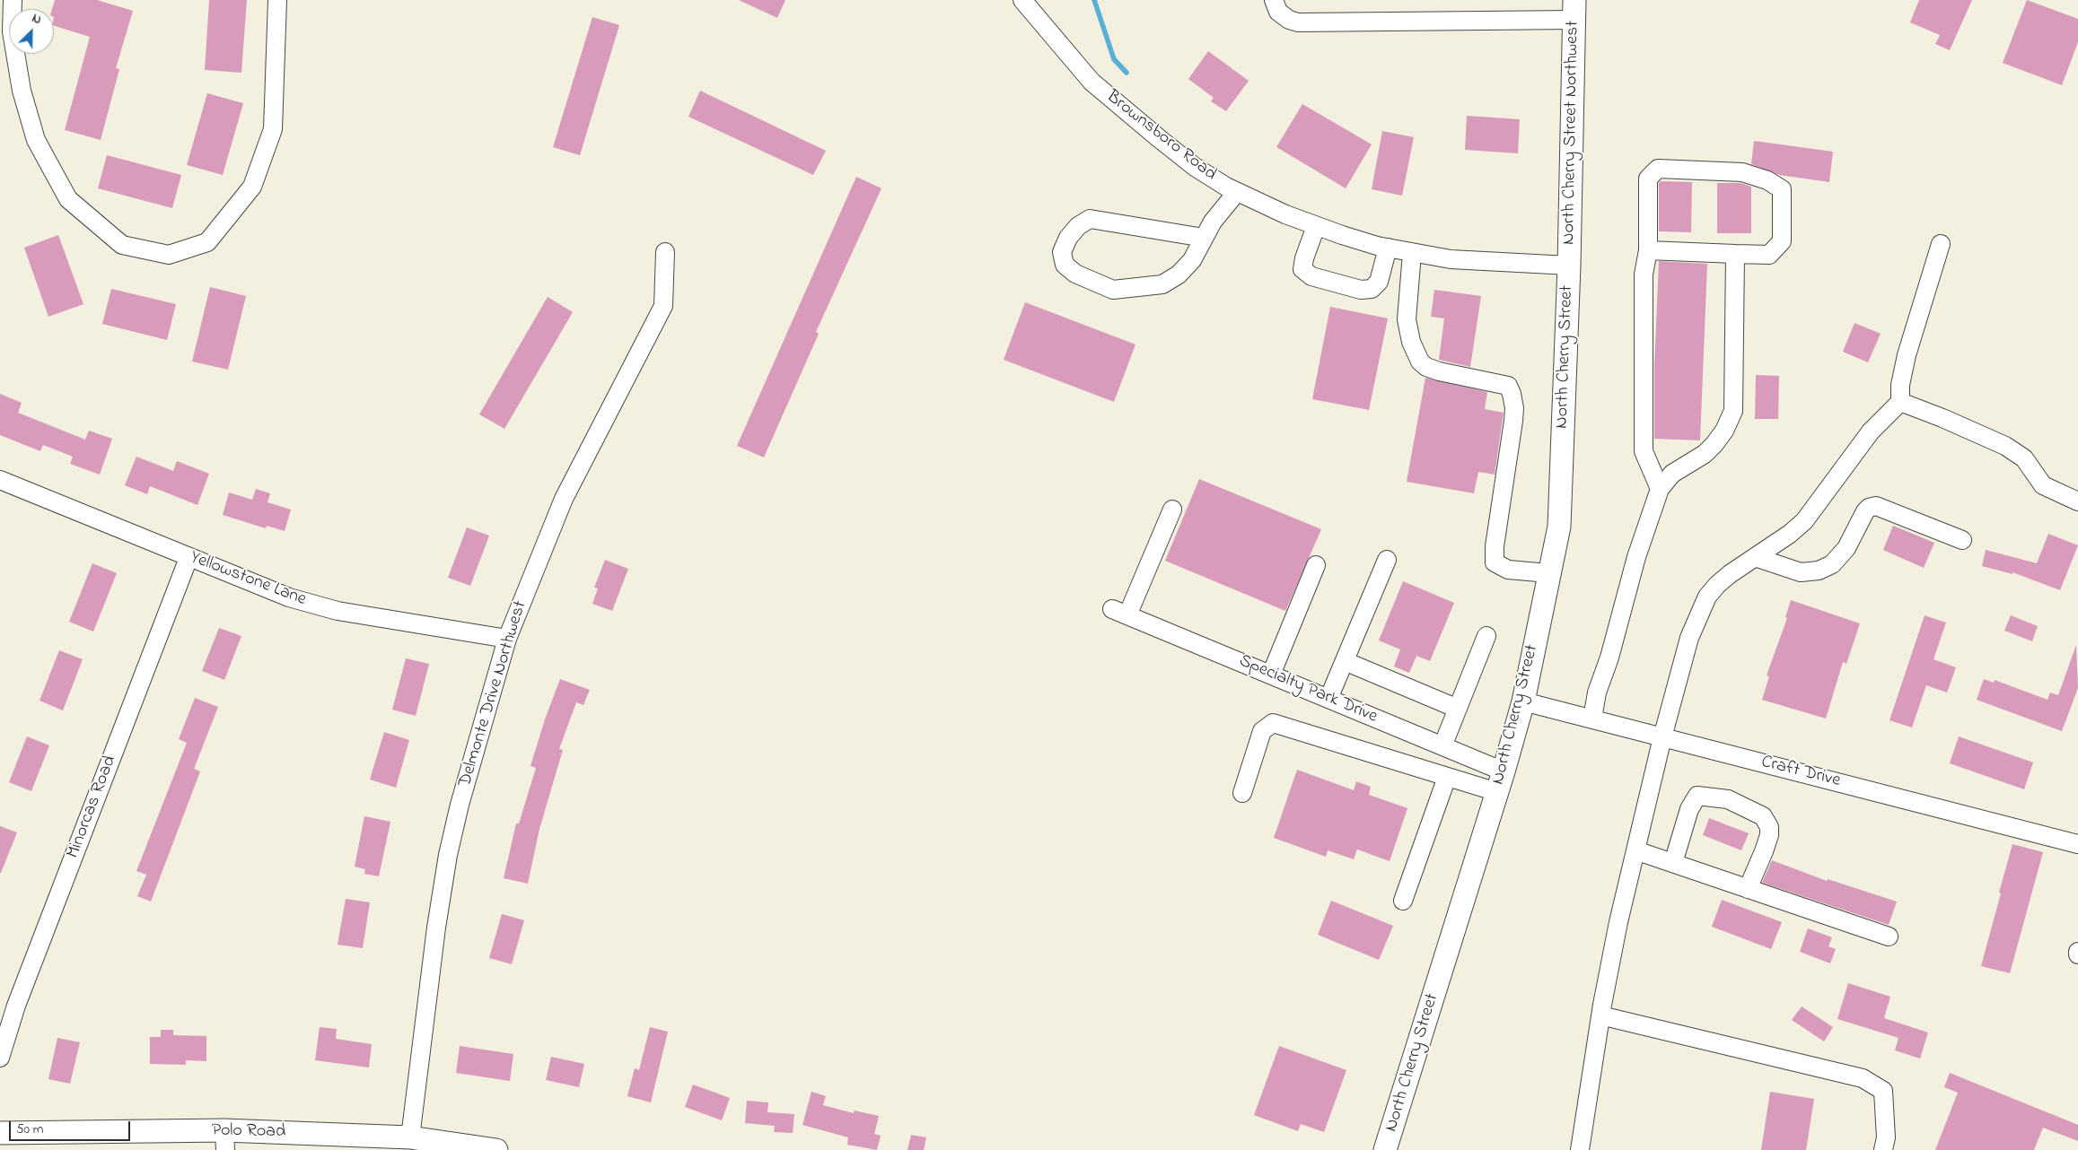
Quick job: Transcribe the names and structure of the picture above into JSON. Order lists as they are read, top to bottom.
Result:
{
  "streets": {
    "main road": ["North Cherry Street Northwest", "North Cherry Street", "Polo Road"],
    "street": [
      "Brownsboro Road",
      "Yellowstone Lane",
      "Specialty Park Drive",
      "Delmonte Drive Northwest",
      "Craft Drive",
      "Minorcas Road"
    ]
  },
  "crossings": [
    ["North Cherry Street Northwest", "Brownsboro Road"],
    ["North Cherry Street Northwest", "North Cherry Street"],
    ["Brownsboro Road", "North Cherry Street"],
    ["North Cherry Street", "Specialty Park Drive"],
    ["North Cherry Street", "Craft Drive"],
    ["Yellowstone Lane", "Delmonte Drive Northwest"],
    ["Yellowstone Lane", "Minorcas Road"],
    ["Delmonte Drive Northwest", "Polo Road"]
  ],
  "scale_bar": "50 m",
  "north": "top right"
}
